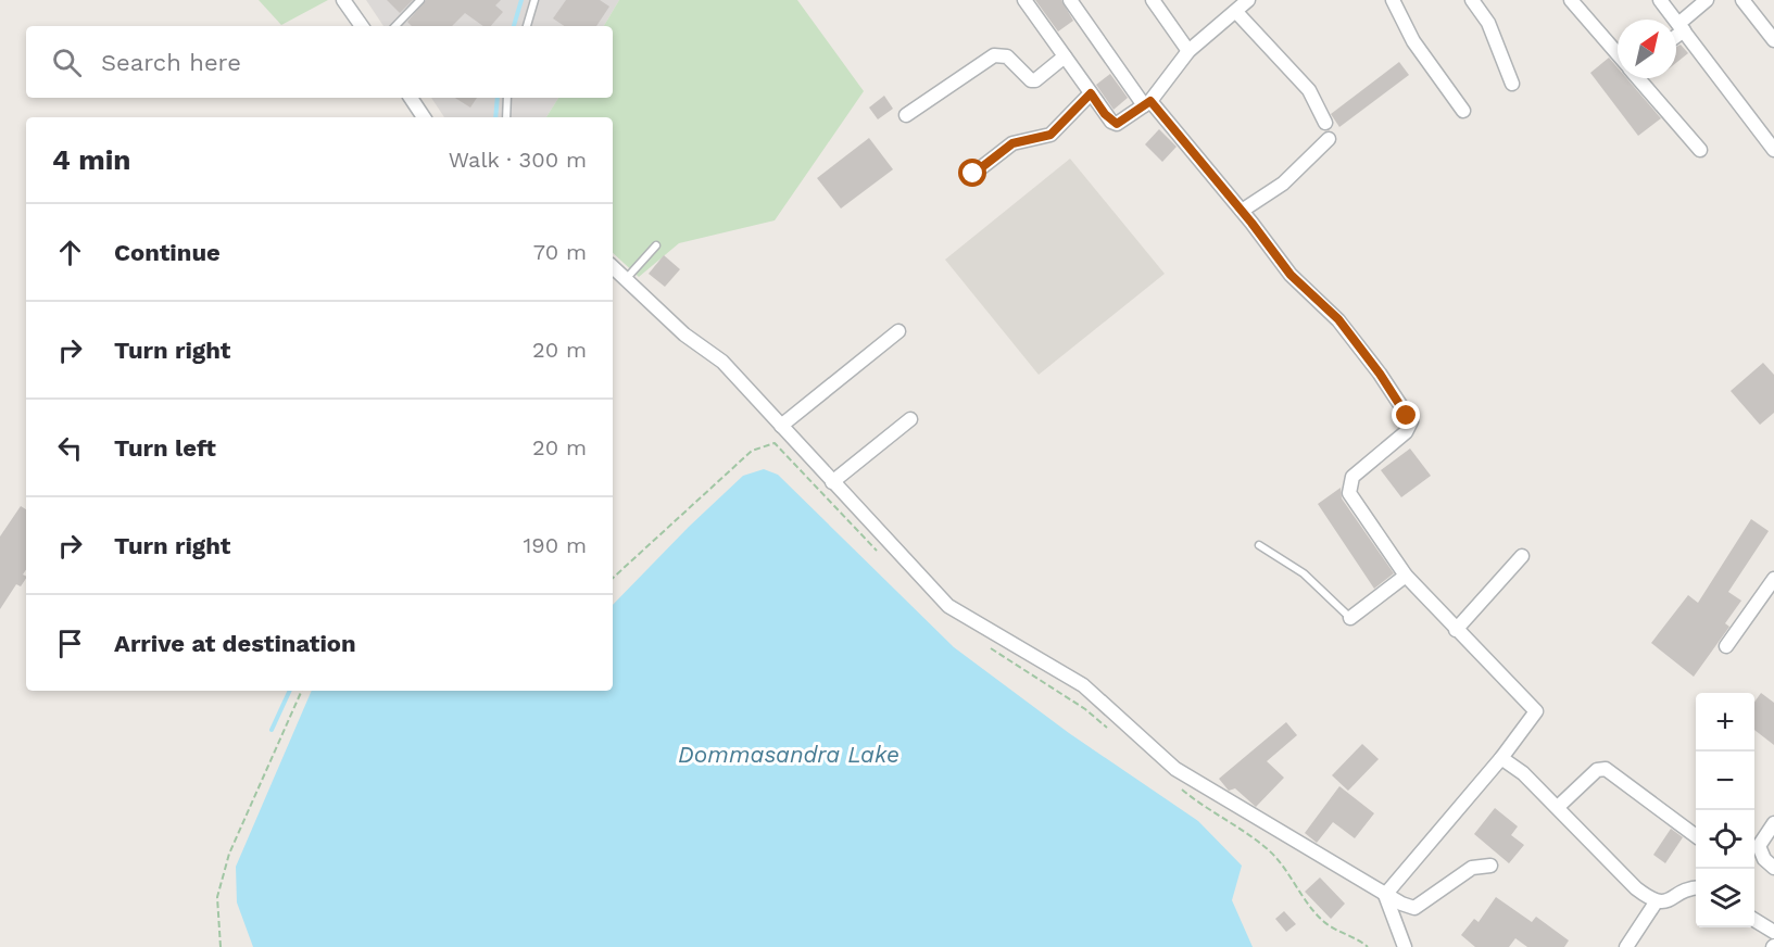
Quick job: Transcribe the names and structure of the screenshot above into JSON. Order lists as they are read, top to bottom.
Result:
{
  "water": ["Dommasandra Lake"],
  "north": "top right",
  "page": {
    "search": "Search here",
    "heading": ["4 min", "Walk · 300 m"],
    "list": [
      ["Continue", "70 m"],
      ["Turn right", "20 m"],
      ["Turn left", "20 m"],
      ["Turn right", "190 m"],
      "Arrive at destination"
    ],
    "map_buttons": ["+", "−"]
  }
}
